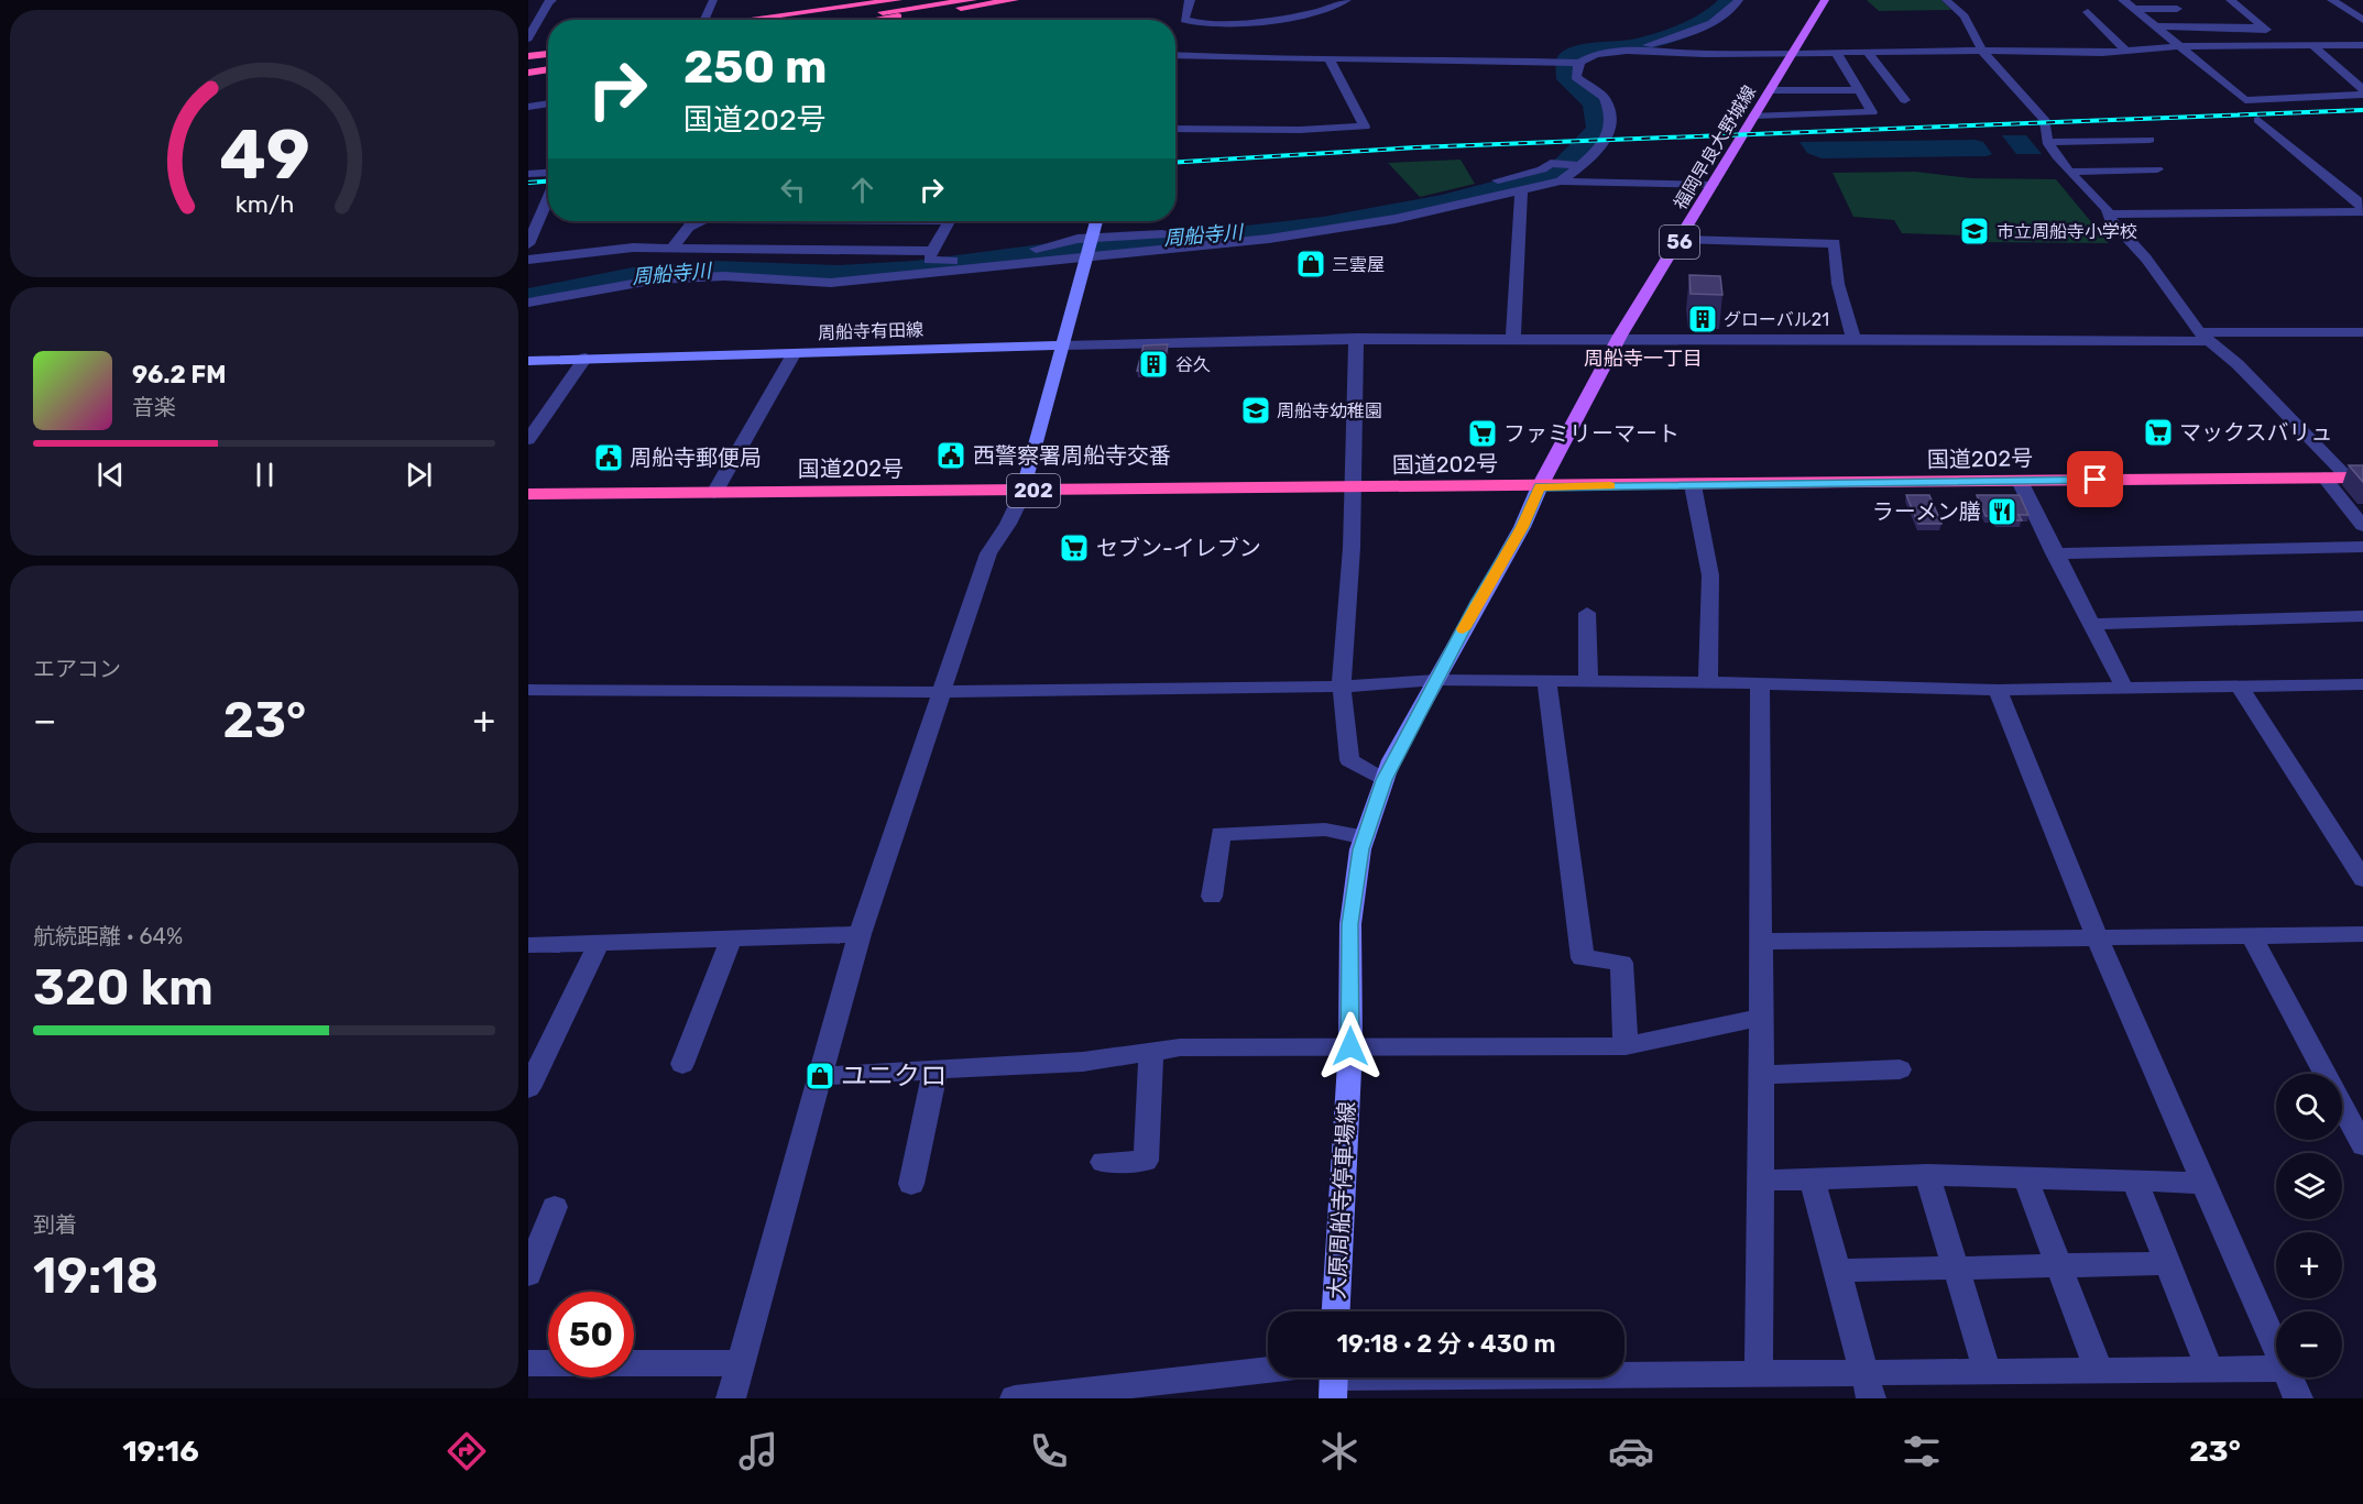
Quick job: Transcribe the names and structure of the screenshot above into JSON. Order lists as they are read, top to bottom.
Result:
{
  "streets": {
    "highway": ["国道202号", "202"],
    "main road": [
      "福岡早良大野城線",
      "56",
      "周船寺有田線",
      "大原周船寺停車場線"
    ]
  },
  "crossings": [
    ["福岡早良大野城線", "国道202号"],
    ["福岡早良大野城線", "大原周船寺停車場線"],
    ["国道202号", "大原周船寺停車場線"]
  ],
  "districts": ["周船寺一丁目"],
  "water": ["周船寺川"],
  "places": {
    "school or university": ["市立周船寺小学校", "周船寺幼稚園"],
    "shop": ["三雲屋", "ユニクロ"],
    "building": ["グローバル21", "谷久"],
    "supermarket": ["マックスバリュ", "ファミリーマート", "セブン-イレブン"],
    "public building": ["西警察署周船寺交番", "周船寺郵便局"],
    "restaurant": ["ラーメン膳"]
  },
  "page": {
    "turn": ["250 m", "国道202号"],
    "song": ["96.2 FM", "音楽"],
    "tile": [
      "エアコン",
      ["航続距離 · 64%", "320 km"],
      ["到着", "19:18"]
    ],
    "heat": ["−", "23°", "+"],
    "map_buttons": ["+", "−"],
    "limit": "50",
    "trip": "19:18 · 2 分 · 430 m",
    "tabs": ["19:16", "23°"],
    "gauge": ["49", "km/h"]
  }
}
